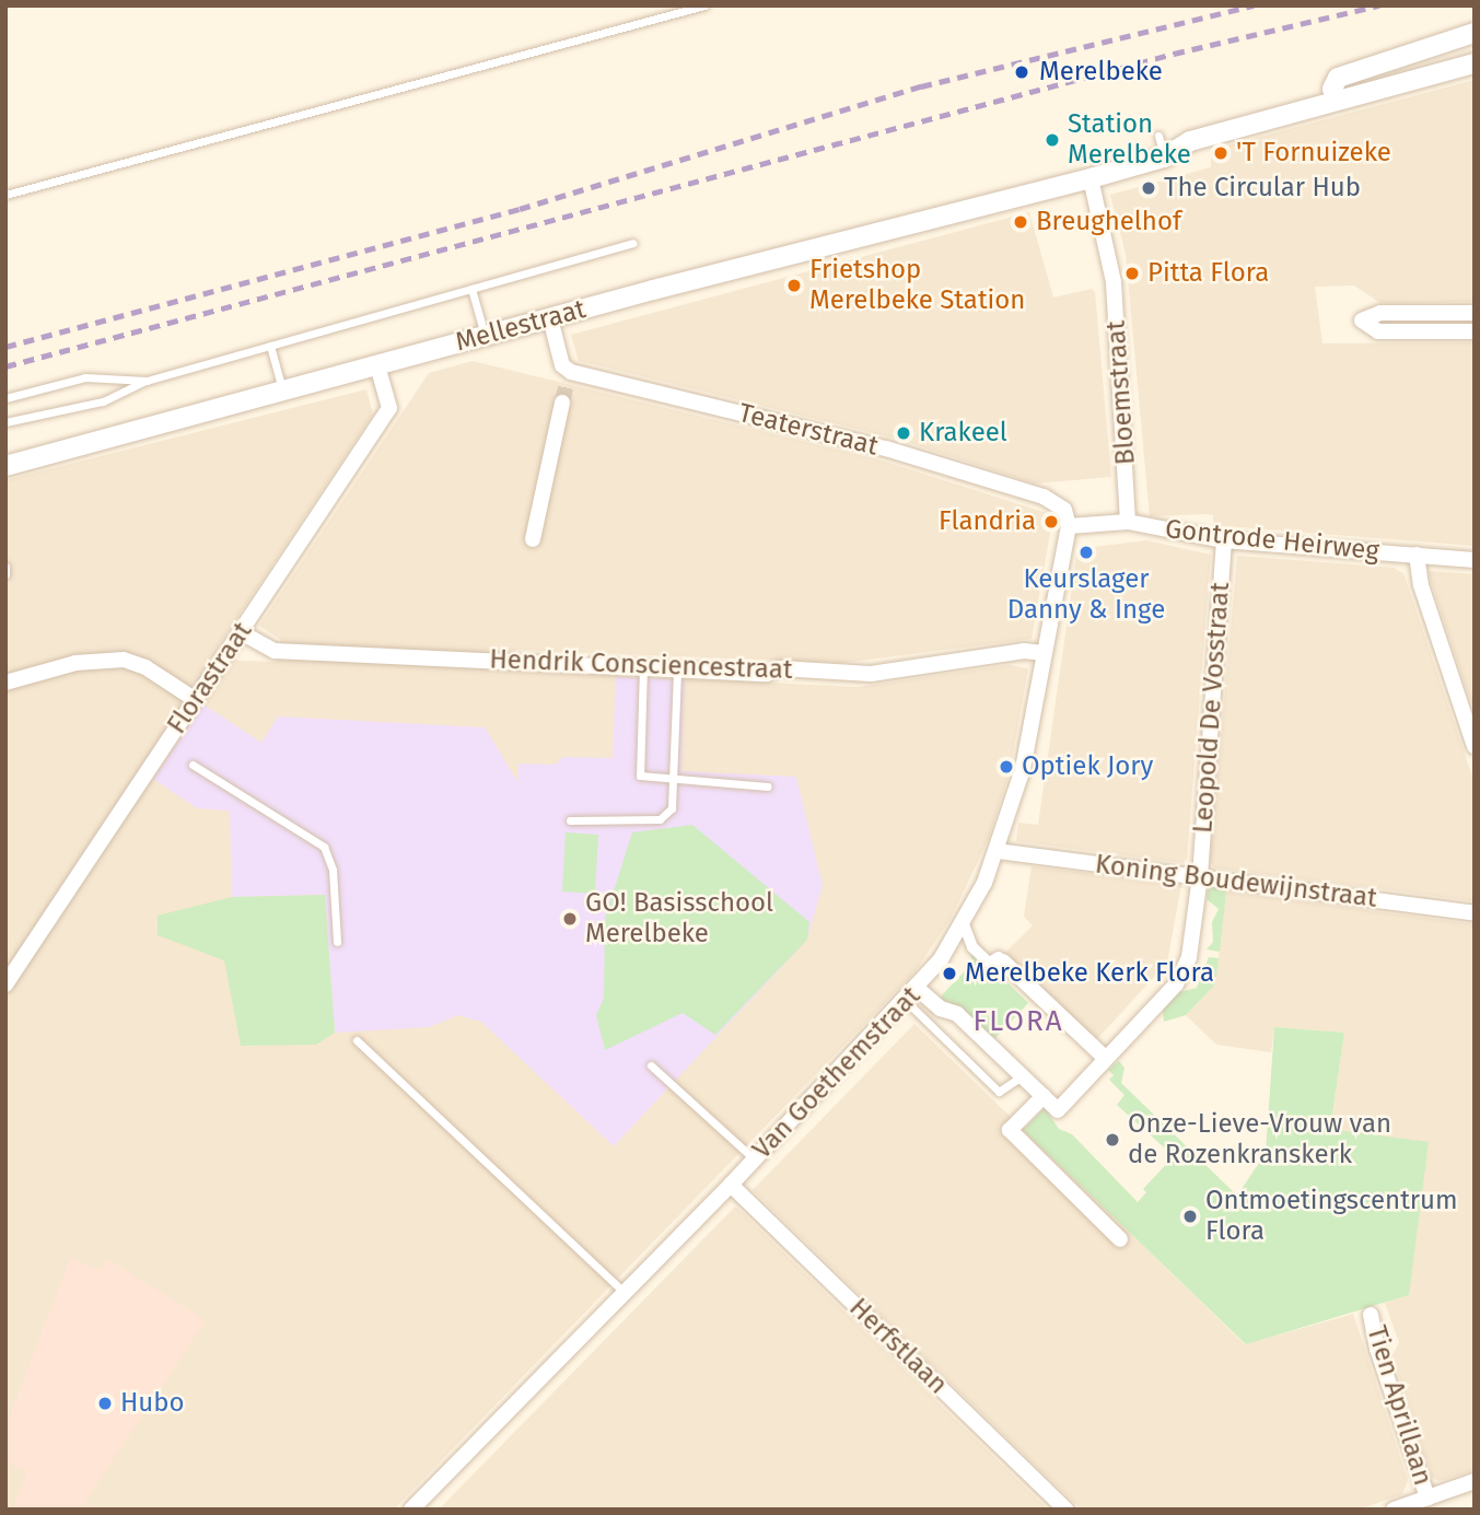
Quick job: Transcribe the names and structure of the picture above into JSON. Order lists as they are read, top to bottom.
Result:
{
  "streets": {
    "street": [
      "Mellestraat",
      "Bloemstraat",
      "Teaterstraat",
      "Gontrode Heirweg",
      "Hendrik Consciencestraat",
      "Florastraat",
      "Leopold De Vosstraat",
      "Koning Boudewijnstraat",
      "Van Goethemstraat",
      "Herfstlaan",
      "Tien Aprillaan"
    ]
  },
  "crossings": [
    ["Mellestraat", "Bloemstraat"],
    ["Mellestraat", "Teaterstraat"],
    ["Mellestraat", "Florastraat"],
    ["Bloemstraat", "Gontrode Heirweg"],
    ["Teaterstraat", "Gontrode Heirweg"],
    ["Teaterstraat", "Van Goethemstraat"],
    ["Gontrode Heirweg", "Leopold De Vosstraat"],
    ["Gontrode Heirweg", "Van Goethemstraat"],
    ["Hendrik Consciencestraat", "Florastraat"],
    ["Hendrik Consciencestraat", "Van Goethemstraat"],
    ["Leopold De Vosstraat", "Koning Boudewijnstraat"],
    ["Koning Boudewijnstraat", "Van Goethemstraat"],
    ["Van Goethemstraat", "Herfstlaan"]
  ],
  "districts": ["FLORA"],
  "places": [
    "Merelbeke",
    "Station Merelbeke",
    "'T Fornuizeke",
    "The Circular Hub",
    "Breughelhof",
    "Pitta Flora",
    "Frietshop Merelbeke Station",
    "Krakeel",
    "Flandria",
    "Keurslager Danny & Inge",
    "Optiek Jory",
    "GO! Basisschool Merelbeke",
    "Merelbeke Kerk Flora",
    "Onze-Lieve-Vrouw van de Rozenkranskerk",
    "Ontmoetingscentrum Flora",
    "Hubo"
  ]
}
